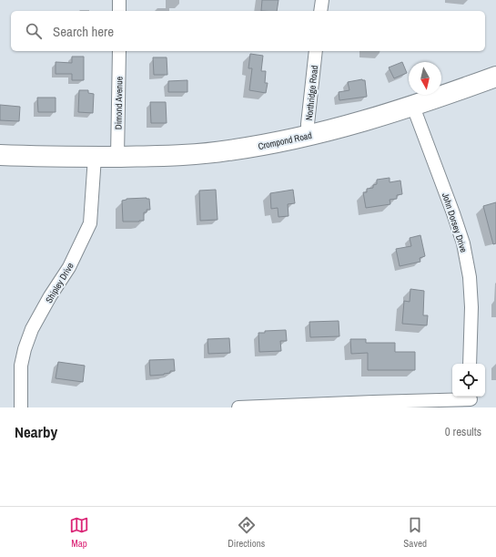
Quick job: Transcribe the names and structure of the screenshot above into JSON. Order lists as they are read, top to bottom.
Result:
{
  "streets": {
    "main road": ["Crompond Road"],
    "street": [
      "Northridge Road",
      "Dimond Avenue",
      "John Dorsey Drive",
      "Shipley Drive"
    ]
  },
  "crossings": [
    ["Northridge Road", "Crompond Road"],
    ["Dimond Avenue", "Crompond Road"],
    ["Crompond Road", "John Dorsey Drive"],
    ["Crompond Road", "Shipley Drive"]
  ],
  "north": "bottom",
  "page": {
    "search": "Search here",
    "heading": ["Nearby", "0 results"],
    "nav": ["Map", "Directions", "Saved"]
  }
}
